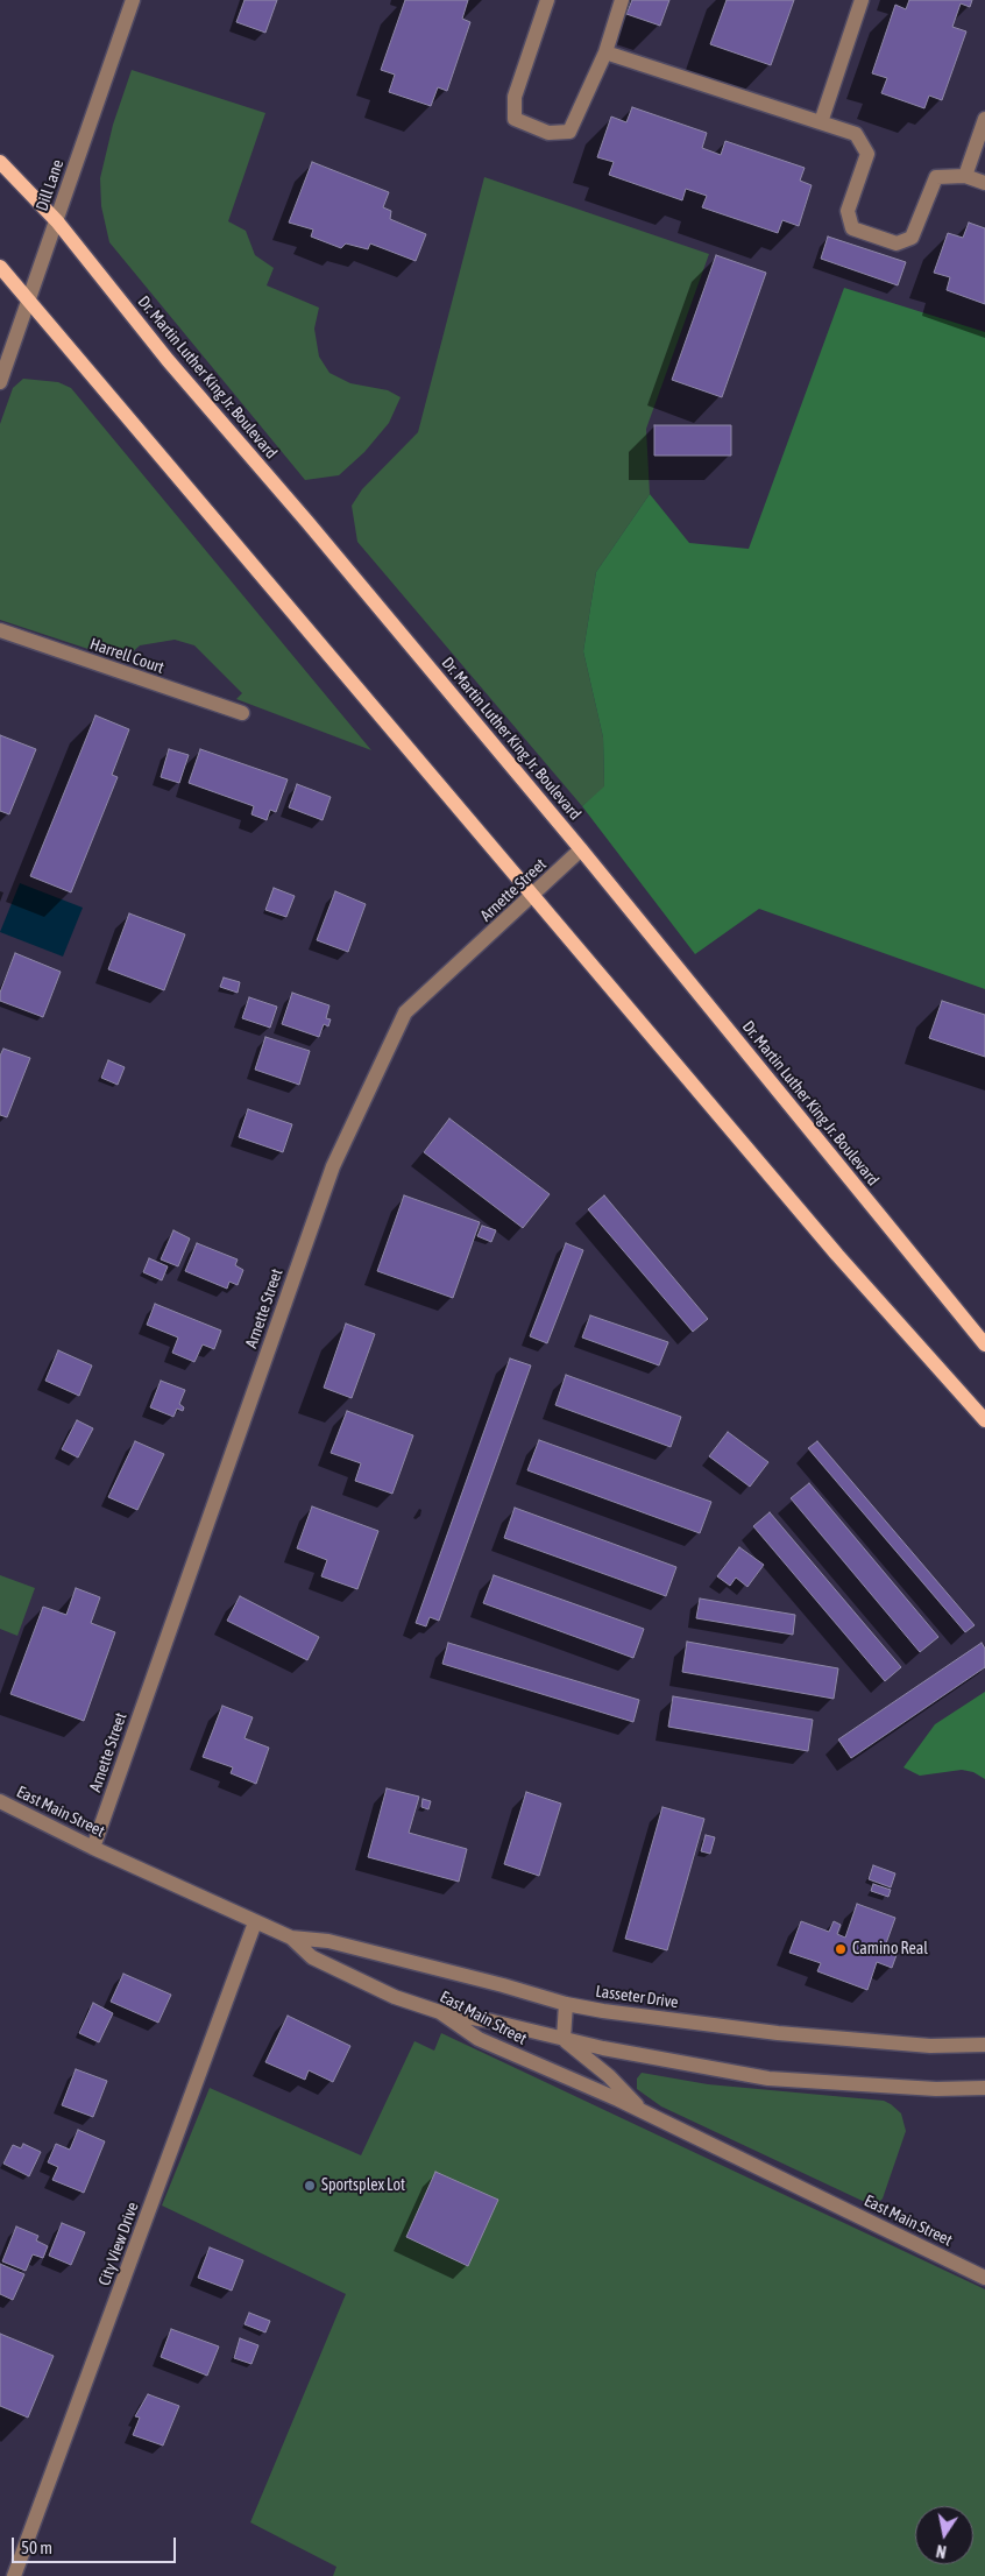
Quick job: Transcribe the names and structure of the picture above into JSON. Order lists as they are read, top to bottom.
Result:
{
  "streets": {
    "main road": ["Dr. Martin Luther King Jr. Boulevard"],
    "street": [
      "Dill Lane",
      "Harrell Court",
      "Arnette Street",
      "East Main Street",
      "Lasseter Drive",
      "City View Drive"
    ]
  },
  "crossings": [
    ["Dill Lane", "Dr. Martin Luther King Jr. Boulevard"],
    ["Dr. Martin Luther King Jr. Boulevard", "Arnette Street"],
    ["Arnette Street", "East Main Street"],
    ["East Main Street", "Lasseter Drive"],
    ["East Main Street", "City View Drive"]
  ],
  "places": ["Camino Real", "Sportsplex Lot"],
  "scale_bar": "50 m",
  "north": "bottom"
}
